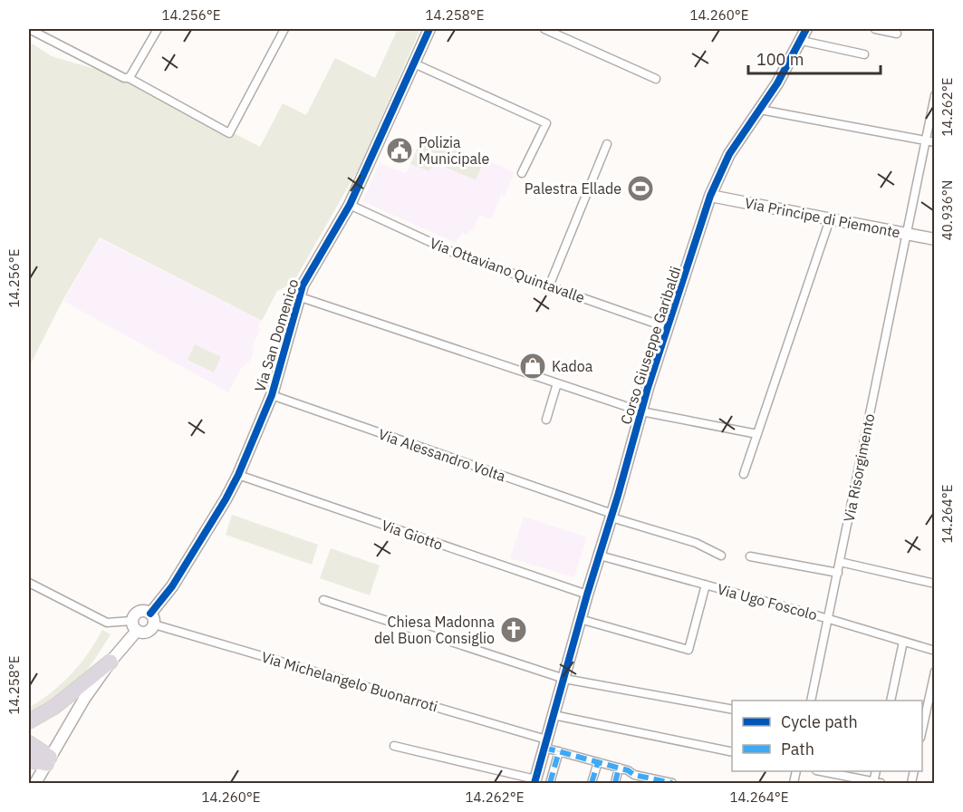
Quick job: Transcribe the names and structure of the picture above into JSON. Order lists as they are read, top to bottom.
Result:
{
  "streets": {
    "street": [
      "Via Principe di Piemonte",
      "Via Ottaviano Quintavalle",
      "Via San Domenico",
      "Corso Giuseppe Garibaldi",
      "Via Alessandro Volta",
      "Via Risorgimento",
      "Via Giotto",
      "Via Ugo Foscolo",
      "Via Michelangelo Buonarroti"
    ]
  },
  "crossings": [
    ["Via Principe di Piemonte", "Corso Giuseppe Garibaldi"],
    ["Via Principe di Piemonte", "Via Risorgimento"],
    ["Via Ottaviano Quintavalle", "Via San Domenico"],
    ["Via Ottaviano Quintavalle", "Corso Giuseppe Garibaldi"],
    ["Via San Domenico", "Via Alessandro Volta"],
    ["Via San Domenico", "Via Giotto"],
    ["Via San Domenico", "Via Michelangelo Buonarroti"],
    ["Corso Giuseppe Garibaldi", "Via Alessandro Volta"],
    ["Corso Giuseppe Garibaldi", "Via Giotto"],
    ["Corso Giuseppe Garibaldi", "Via Ugo Foscolo"],
    ["Corso Giuseppe Garibaldi", "Via Michelangelo Buonarroti"],
    ["Via Risorgimento", "Via Ugo Foscolo"]
  ],
  "places": {
    "public building": ["Polizia Municipale"],
    "sports": ["Palestra Ellade"],
    "shop": ["Kadoa"],
    "church": ["Chiesa Madonna del Buon Consiglio"]
  },
  "legend": ["Cycle path", "Path"],
  "scale_bar": "100 m",
  "coordinates": [
    "14.256°E",
    "14.258°E",
    "14.260°E",
    "14.262°E",
    "40.936°N",
    "14.264°E"
  ]
}
